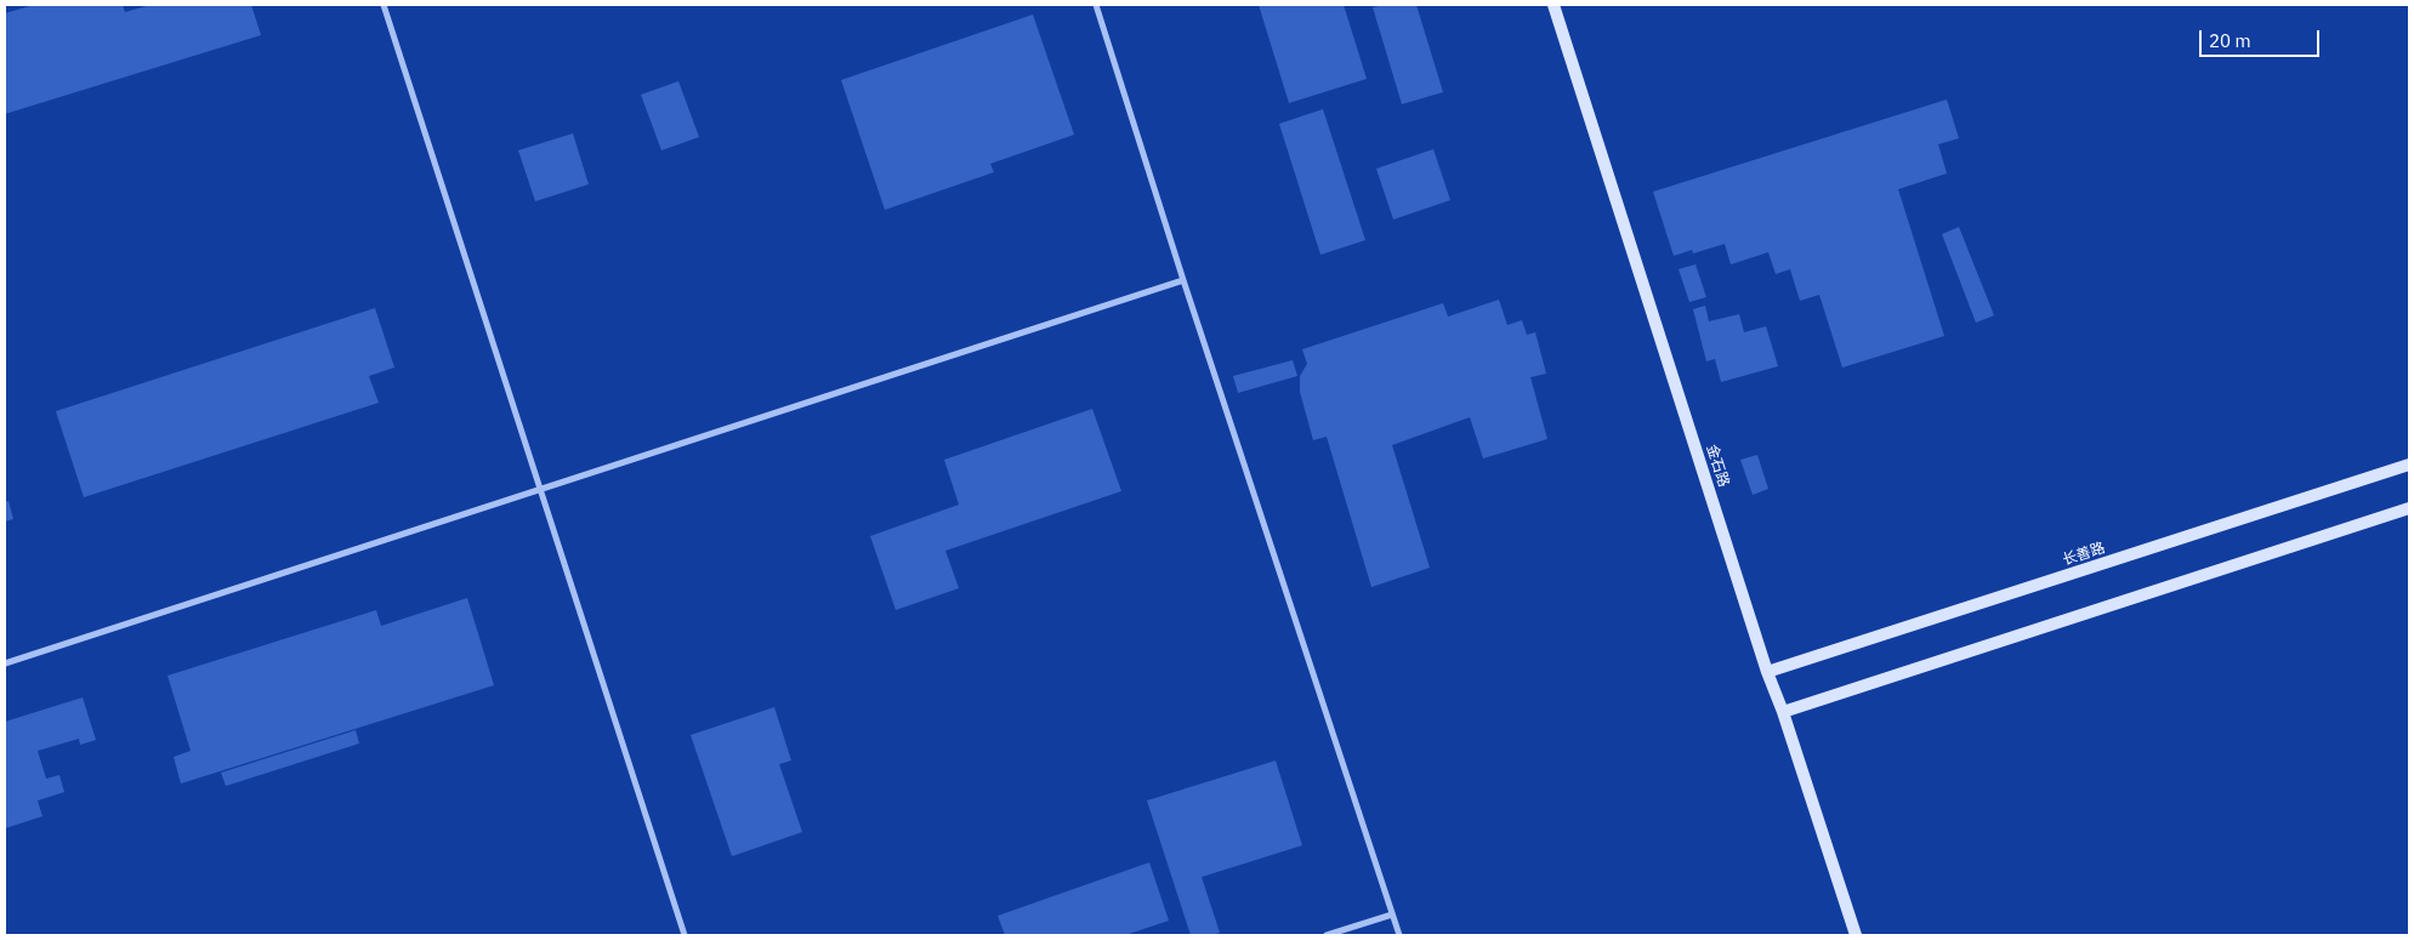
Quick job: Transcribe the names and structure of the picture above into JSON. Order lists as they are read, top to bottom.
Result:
{
  "streets": {
    "street": ["金石路", "长善路"]
  },
  "crossings": [
    ["金石路", "长善路"]
  ],
  "scale_bar": "20 m"
}
